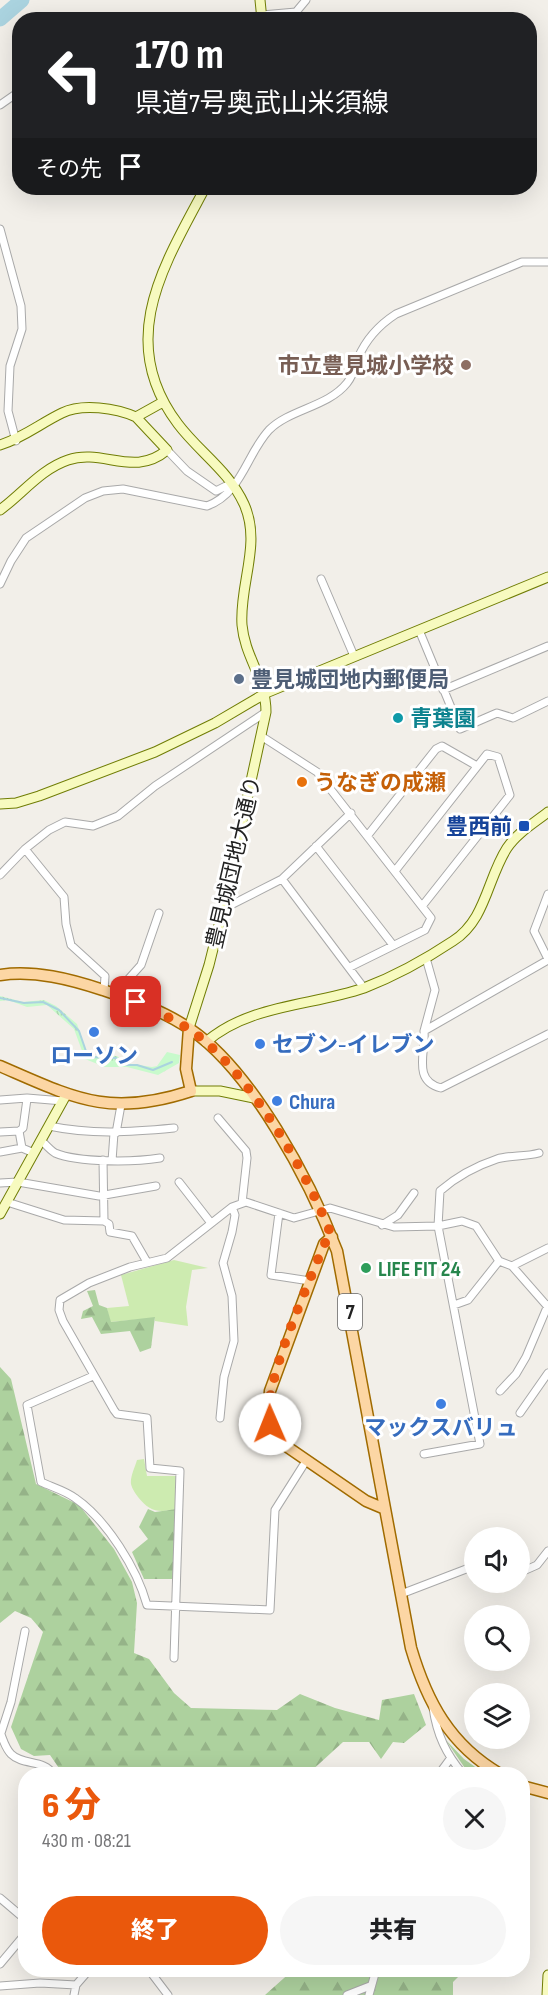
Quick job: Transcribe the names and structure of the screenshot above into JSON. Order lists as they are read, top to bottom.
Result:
{
  "streets": {
    "main road": ["7"],
    "street": ["豊見城団地大通り"]
  },
  "crossings": [
    ["豊見城団地大通り", "7"]
  ],
  "places": {
    "other": [
      "市立豊見城小学校",
      "豊見城団地内郵便局",
      "青葉園",
      "うなぎの成瀬",
      "ローソン",
      "セブン-イレブン",
      "Chura",
      "LIFE FIT 24",
      "マックスバリュ"
    ],
    "transit": ["豊西前"]
  },
  "page": {
    "turn": ["170 m", "県道7号奥武山米須線"],
    "then": "その先",
    "heading": ["6 分", "430 m · 08:21"],
    "buttons": ["終了", "共有"]
  }
}
